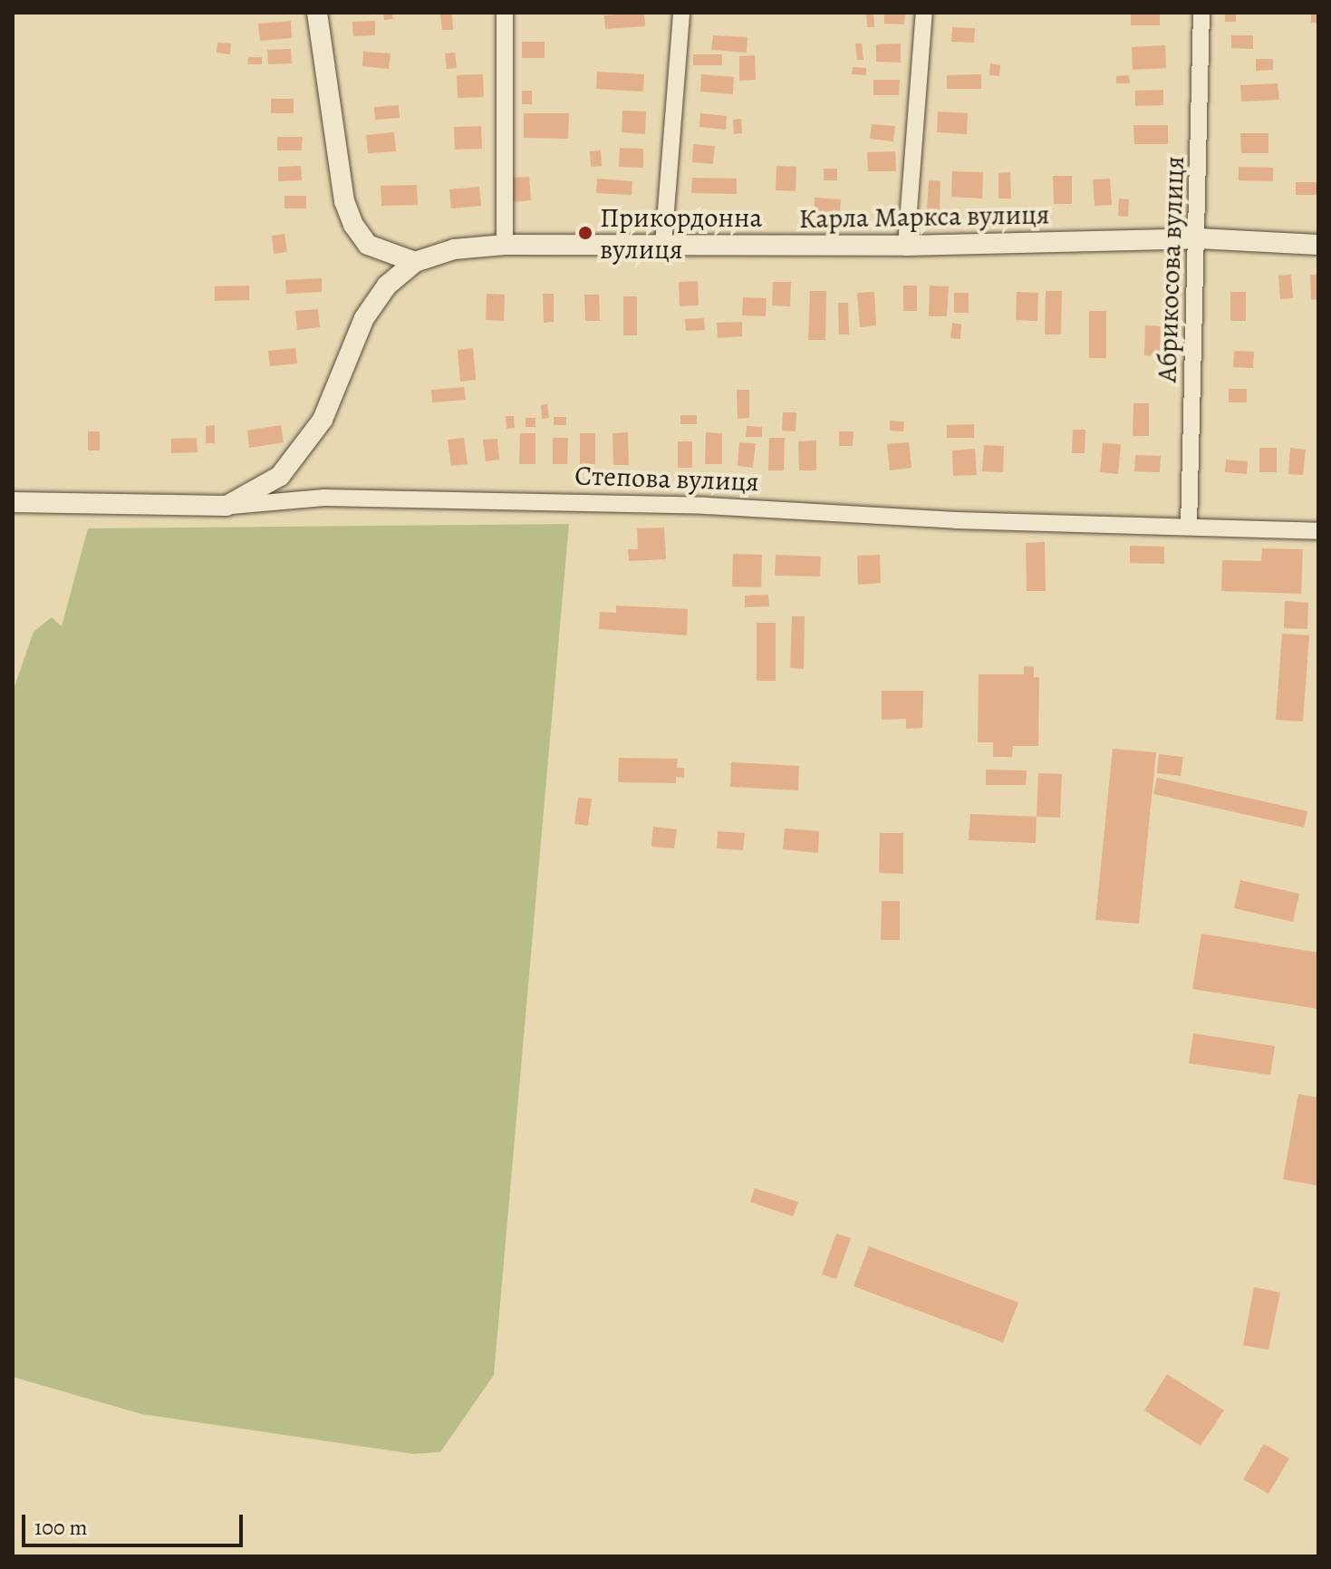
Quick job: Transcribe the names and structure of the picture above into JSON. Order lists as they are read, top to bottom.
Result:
{
  "streets": {
    "street": ["Карла Маркса вулиця", "Абрикосова вулиця", "Степова вулиця"]
  },
  "crossings": [
    ["Карла Маркса вулиця", "Абрикосова вулиця"],
    ["Карла Маркса вулиця", "Степова вулиця"],
    ["Абрикосова вулиця", "Степова вулиця"]
  ],
  "places": ["Прикордонна вулиця"],
  "scale_bar": "100 m"
}
